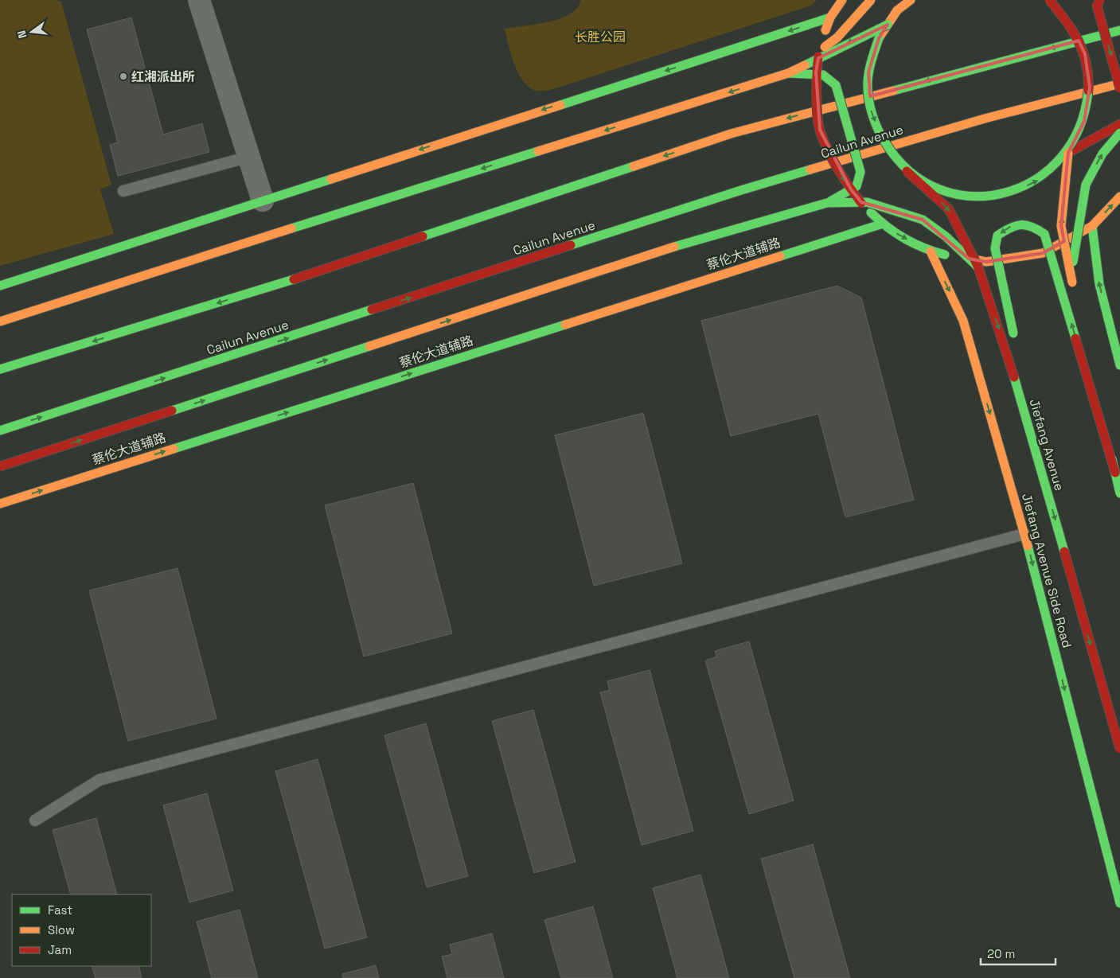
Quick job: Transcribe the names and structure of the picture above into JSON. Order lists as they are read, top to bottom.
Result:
{
  "streets": {
    "main road": [
      "Cailun Avenue",
      "蔡伦大道辅路",
      "Jiefang Avenue",
      "Jiefang Avenue Side Road"
    ]
  },
  "one_way": ["Jiefang Avenue Side Road"],
  "parks": ["长胜公园"],
  "places": ["红湘派出所"],
  "legend": ["Fast", "Slow", "Jam"],
  "scale_bar": "20 m",
  "north": "left"
}
